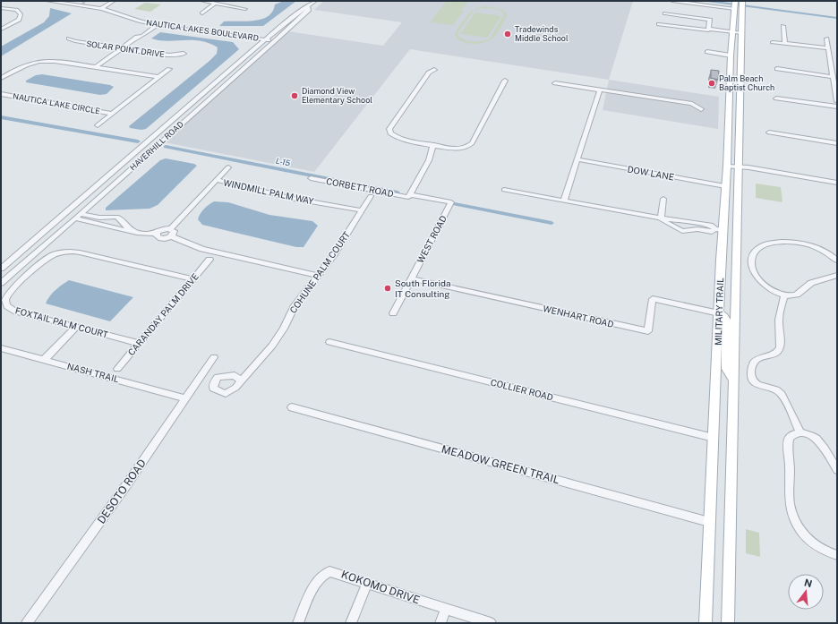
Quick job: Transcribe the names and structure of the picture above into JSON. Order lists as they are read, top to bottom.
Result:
{
  "streets": {
    "main road": ["MILITARY TRAIL"],
    "street": [
      "NAUTICA LAKES BOULEVARD",
      "SOLAR POINT DRIVE",
      "NAUTICA LAKE CIRCLE",
      "HAVERHILL ROAD",
      "DOW LANE",
      "CORBETT ROAD",
      "WINDMILL PALM WAY",
      "WEST ROAD",
      "COHUNE PALM COURT",
      "CARANDAY PALM DRIVE",
      "WENHART ROAD",
      "FOXTAIL PALM COURT",
      "NASH TRAIL",
      "COLLIER ROAD",
      "MEADOW GREEN TRAIL",
      "DESOTO ROAD",
      "KOKOMO DRIVE"
    ]
  },
  "crossings": [
    ["NAUTICA LAKES BOULEVARD", "HAVERHILL ROAD"],
    ["DOW LANE", "MILITARY TRAIL"],
    ["CORBETT ROAD", "WEST ROAD"],
    ["WINDMILL PALM WAY", "COHUNE PALM COURT"],
    ["WEST ROAD", "WENHART ROAD"],
    ["MILITARY TRAIL", "WENHART ROAD"],
    ["MILITARY TRAIL", "COLLIER ROAD"],
    ["MILITARY TRAIL", "MEADOW GREEN TRAIL"],
    ["CARANDAY PALM DRIVE", "FOXTAIL PALM COURT"],
    ["NASH TRAIL", "DESOTO ROAD"]
  ],
  "water": ["L-15"],
  "places": [
    "Tradewinds Middle School",
    "Palm Beach Baptist Church",
    "Diamond View Elementary School",
    "South Florida IT Consulting"
  ],
  "north": "top"
}
